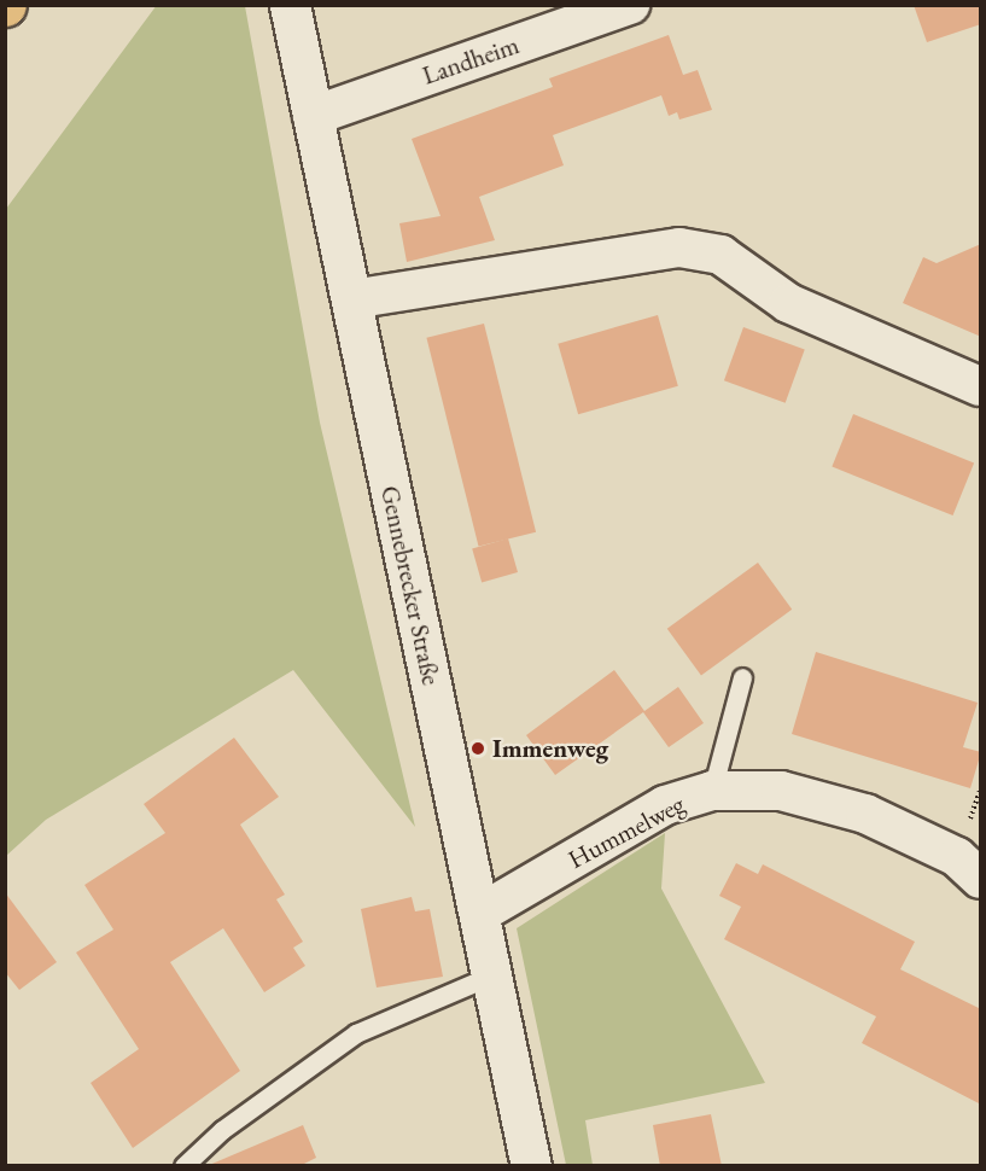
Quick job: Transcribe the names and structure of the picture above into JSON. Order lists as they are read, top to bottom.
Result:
{
  "streets": {
    "main road": ["Gennebrecker Straße"],
    "street": ["Landheim", "Hummelweg"]
  },
  "crossings": [
    ["Landheim", "Gennebrecker Straße"],
    ["Gennebrecker Straße", "Hummelweg"]
  ],
  "places": ["Immenweg"]
}
